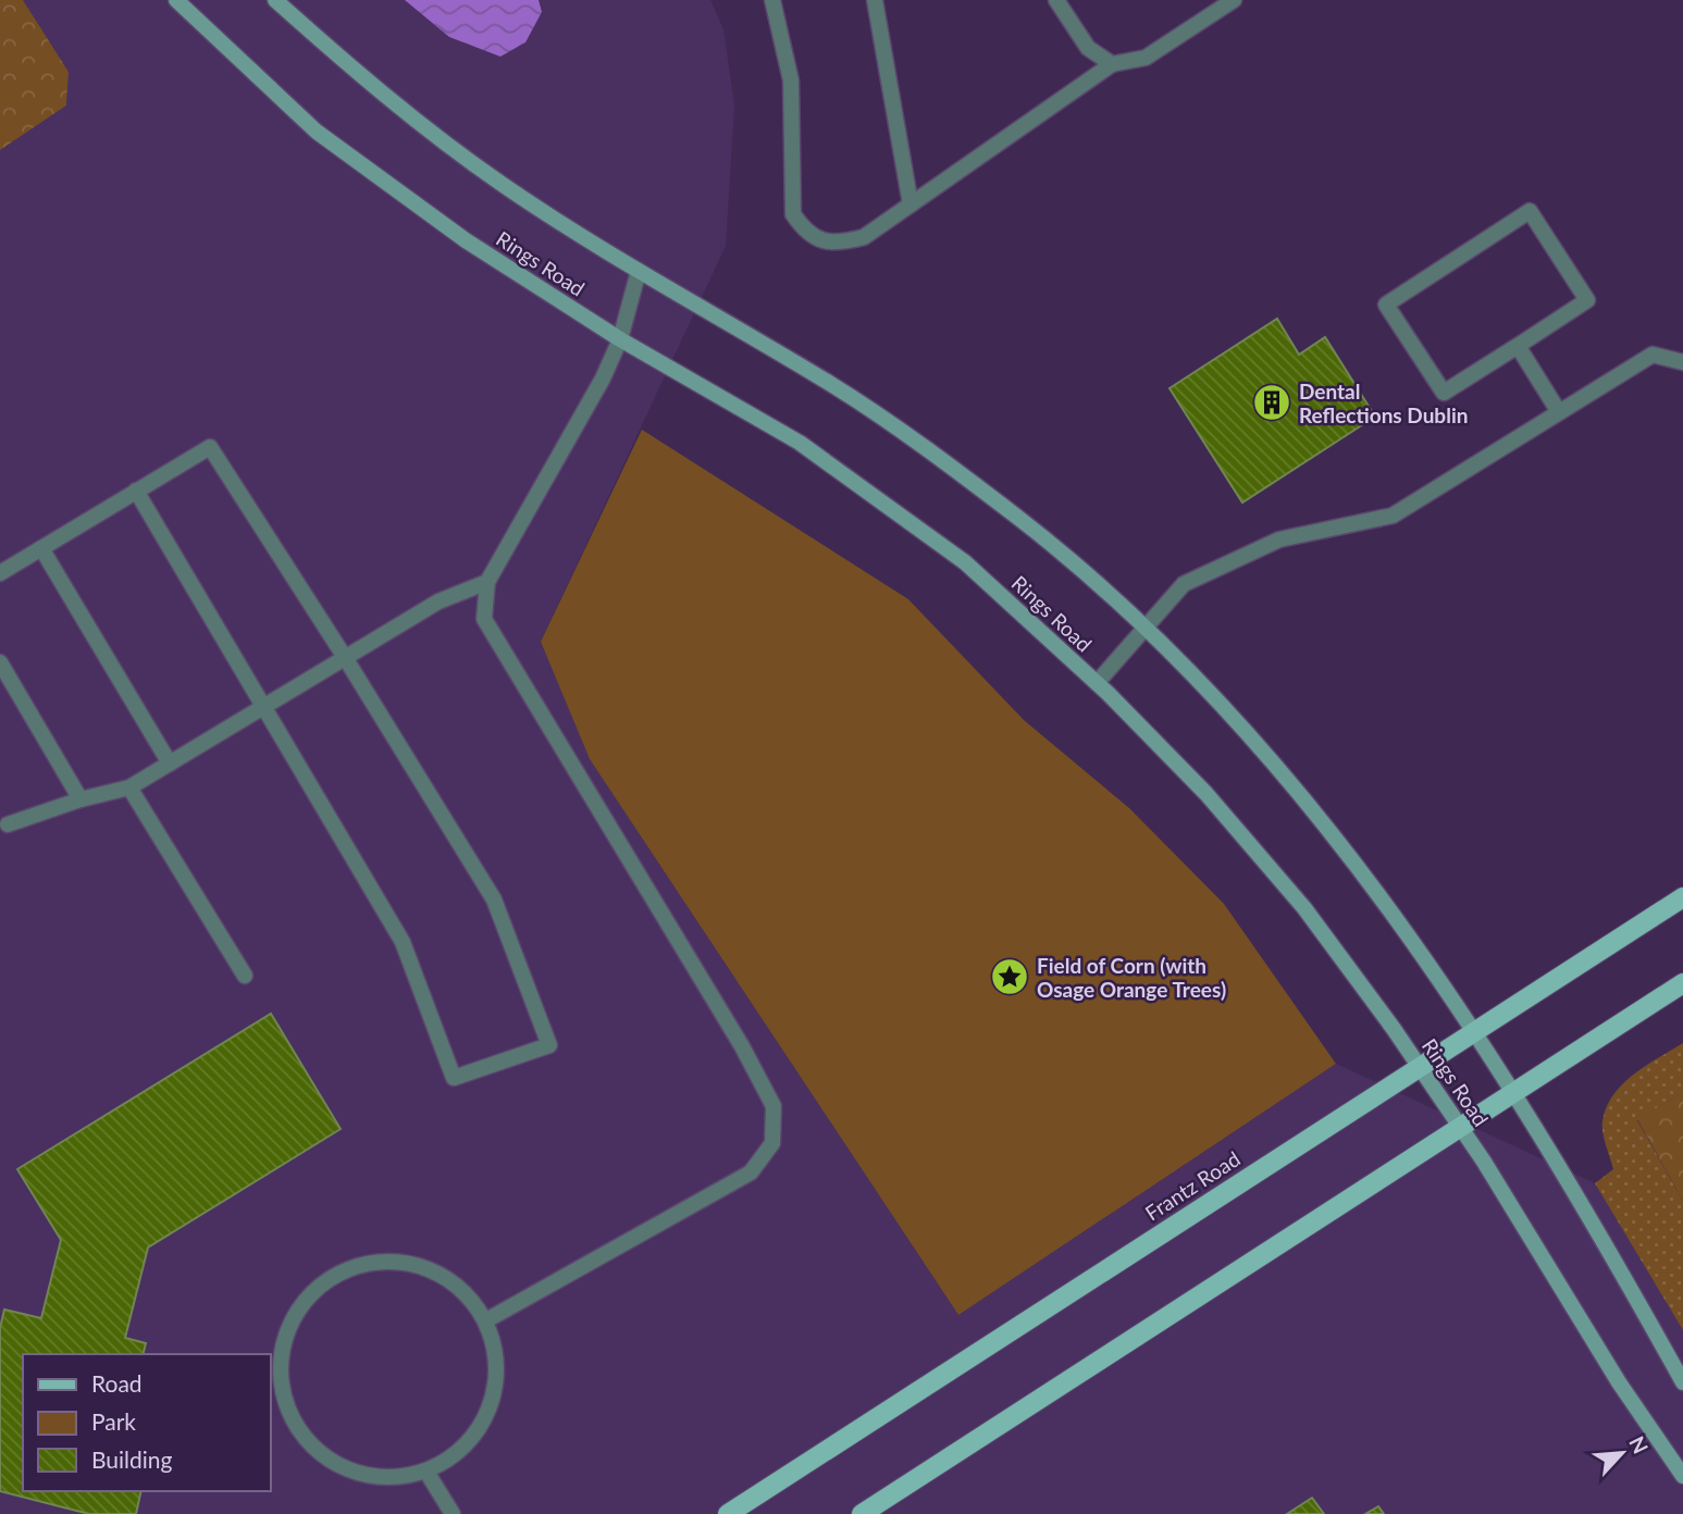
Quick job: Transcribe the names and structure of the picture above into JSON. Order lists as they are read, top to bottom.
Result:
{
  "streets": {
    "main road": ["Rings Road", "Frantz Road"]
  },
  "crossings": [
    ["Rings Road", "Frantz Road"]
  ],
  "places": {
    "building": ["Dental Reflections Dublin"],
    "place": ["Field of Corn (with Osage Orange Trees)"]
  },
  "legend": ["Road", "Park", "Building"],
  "north": "top right"
}
